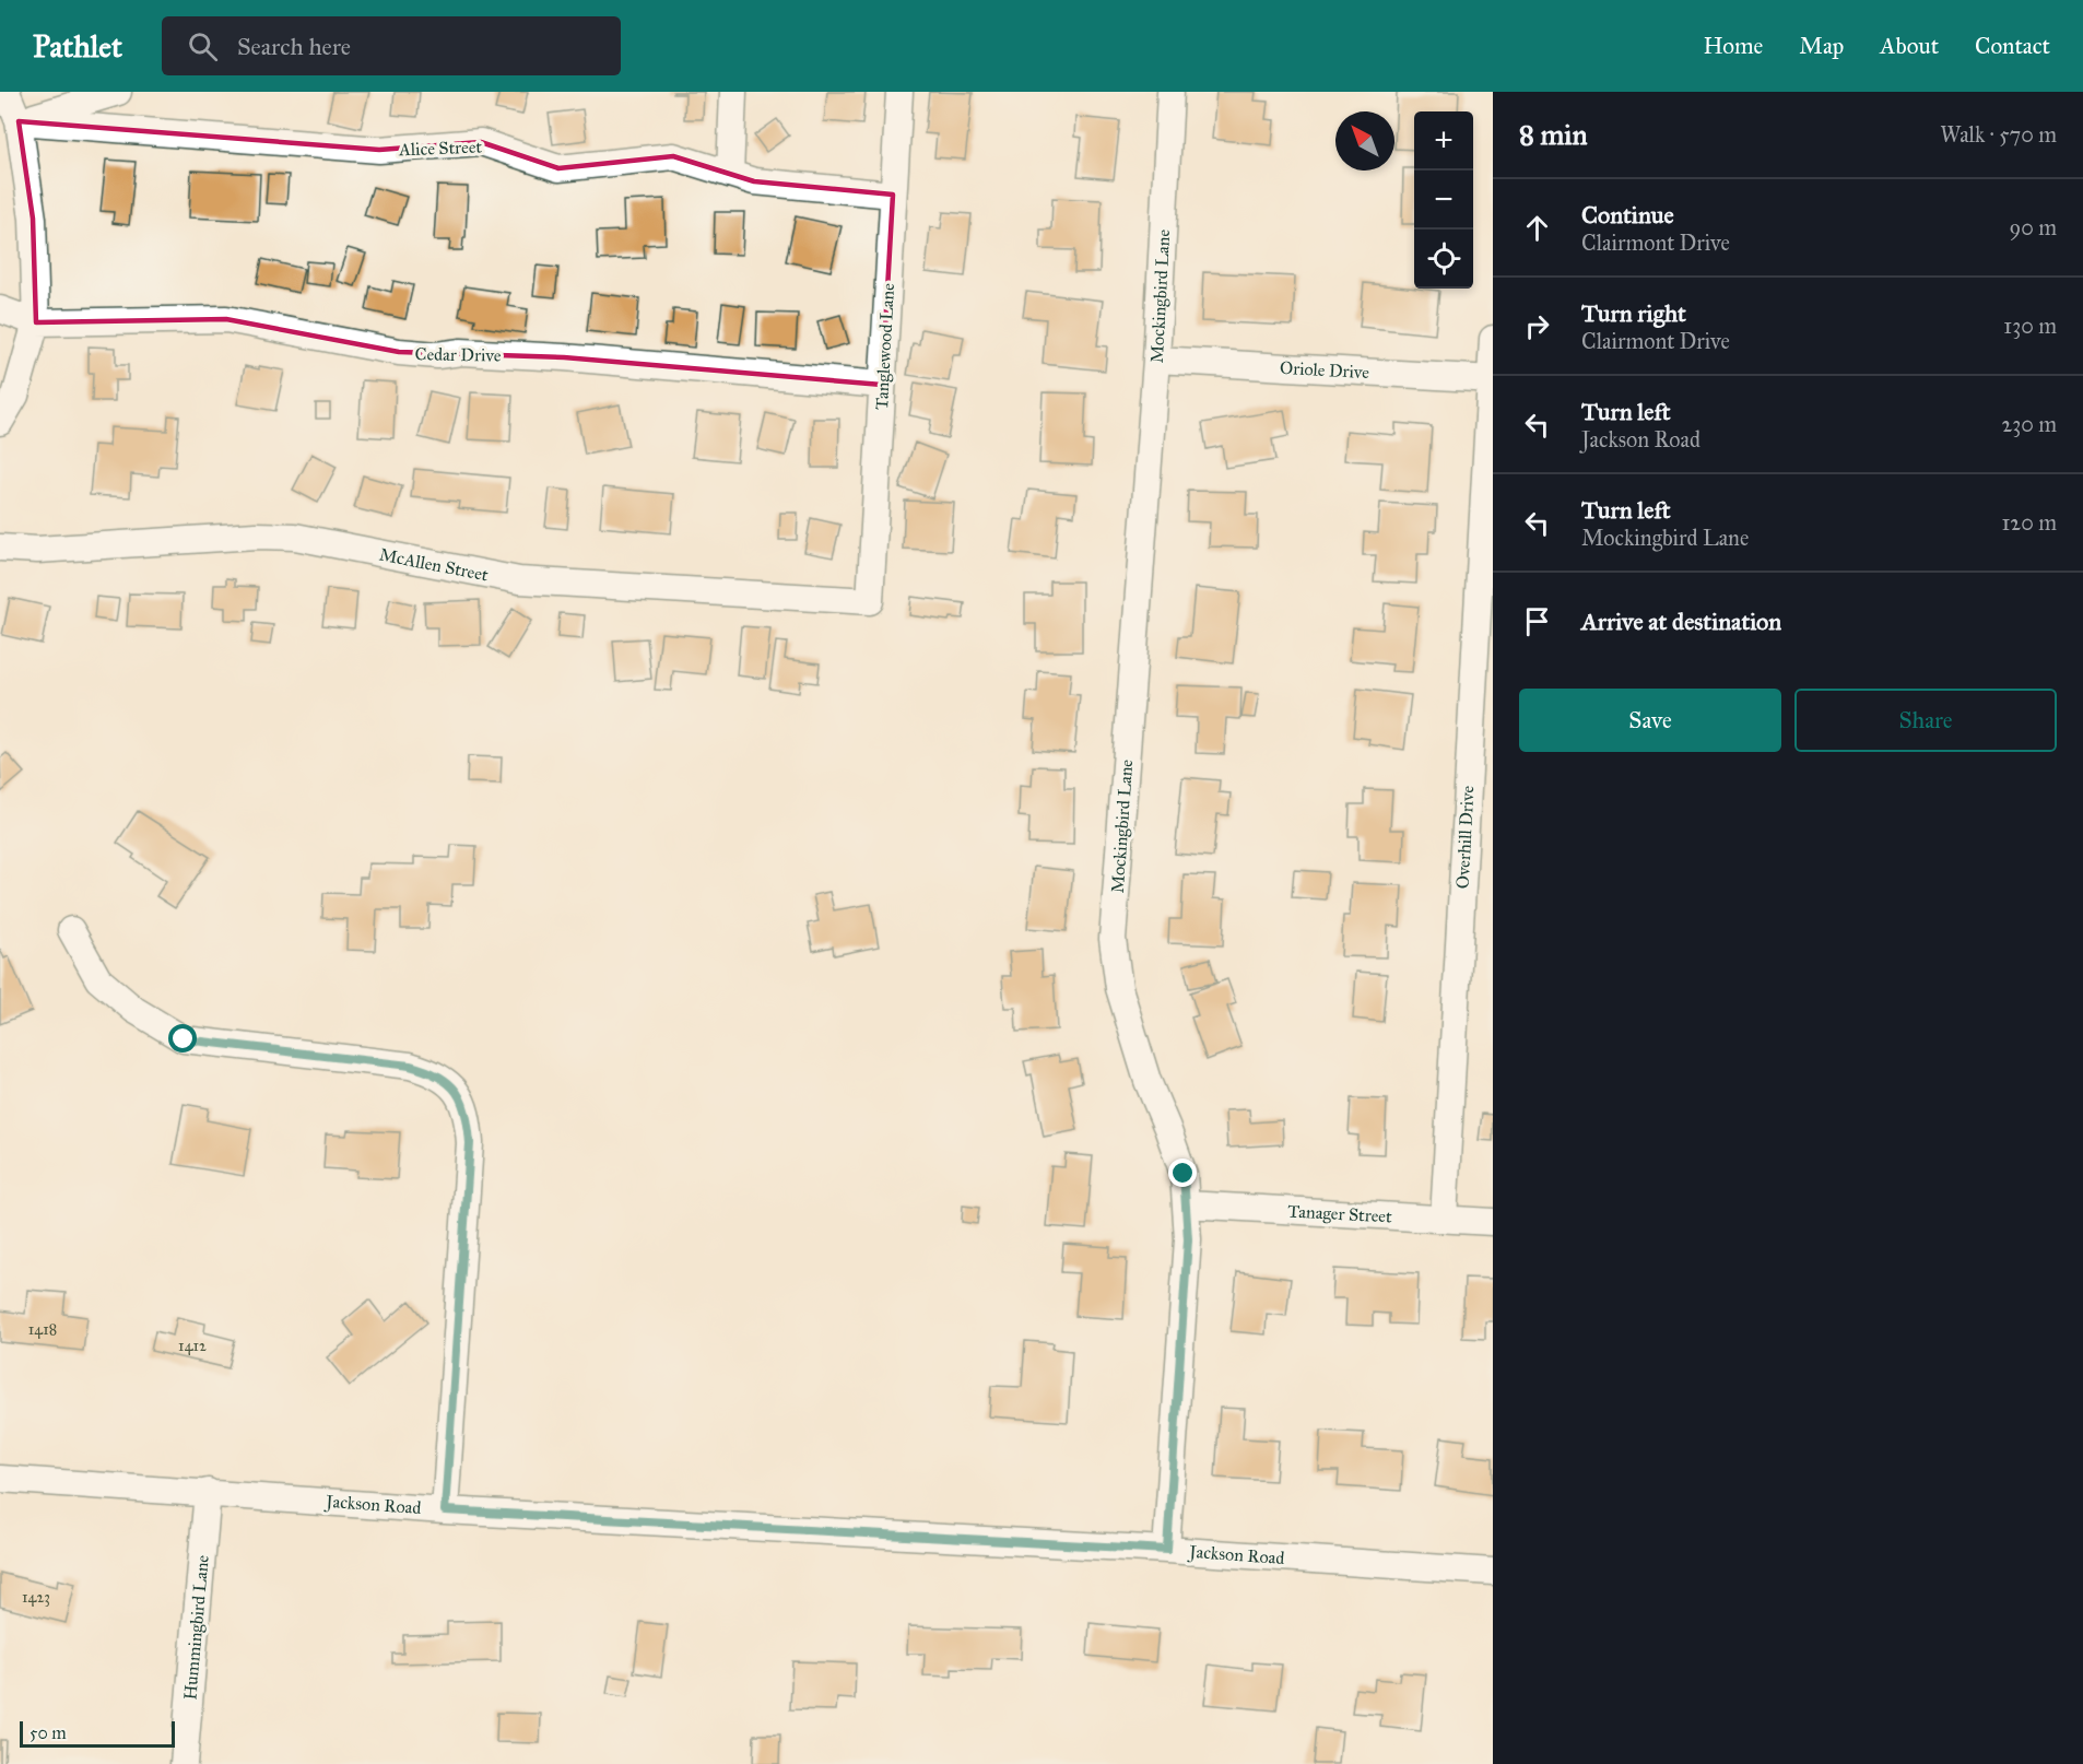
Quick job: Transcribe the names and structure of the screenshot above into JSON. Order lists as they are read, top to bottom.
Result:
{
  "streets": {
    "street": [
      "Alice Street",
      "Mockingbird Lane",
      "Tanglewood Lane",
      "Cedar Drive",
      "Oriole Drive",
      "McAllen Street",
      "Overhill Drive",
      "Tanager Street",
      "Jackson Road",
      "Hummingbird Lane"
    ]
  },
  "crossings": [
    ["Alice Street", "Tanglewood Lane"],
    ["Mockingbird Lane", "Oriole Drive"],
    ["Mockingbird Lane", "Tanager Street"],
    ["Mockingbird Lane", "Jackson Road"],
    ["Tanglewood Lane", "Cedar Drive"],
    ["Tanglewood Lane", "McAllen Street"],
    ["Oriole Drive", "Overhill Drive"],
    ["Overhill Drive", "Tanager Street"],
    ["Jackson Road", "Hummingbird Lane"]
  ],
  "house_numbers": ["1418", "1412", "1423"],
  "scale_bar": "50 m",
  "north": "top left",
  "page": {
    "header": "Pathlet",
    "search": "Search here",
    "nav": [
      "Home",
      "Map",
      "About",
      "Contact"
    ],
    "heading": ["8 min", "Walk · 570 m"],
    "map_buttons": ["+", "−"],
    "list": [
      ["Continue", "Clairmont Drive", "90 m"],
      ["Turn right", "Clairmont Drive", "130 m"],
      ["Turn left", "Jackson Road", "230 m"],
      ["Turn left", "Mockingbird Lane", "120 m"],
      "Arrive at destination"
    ],
    "buttons": ["Save", "Share"],
    "scale": "50 m"
  }
}
